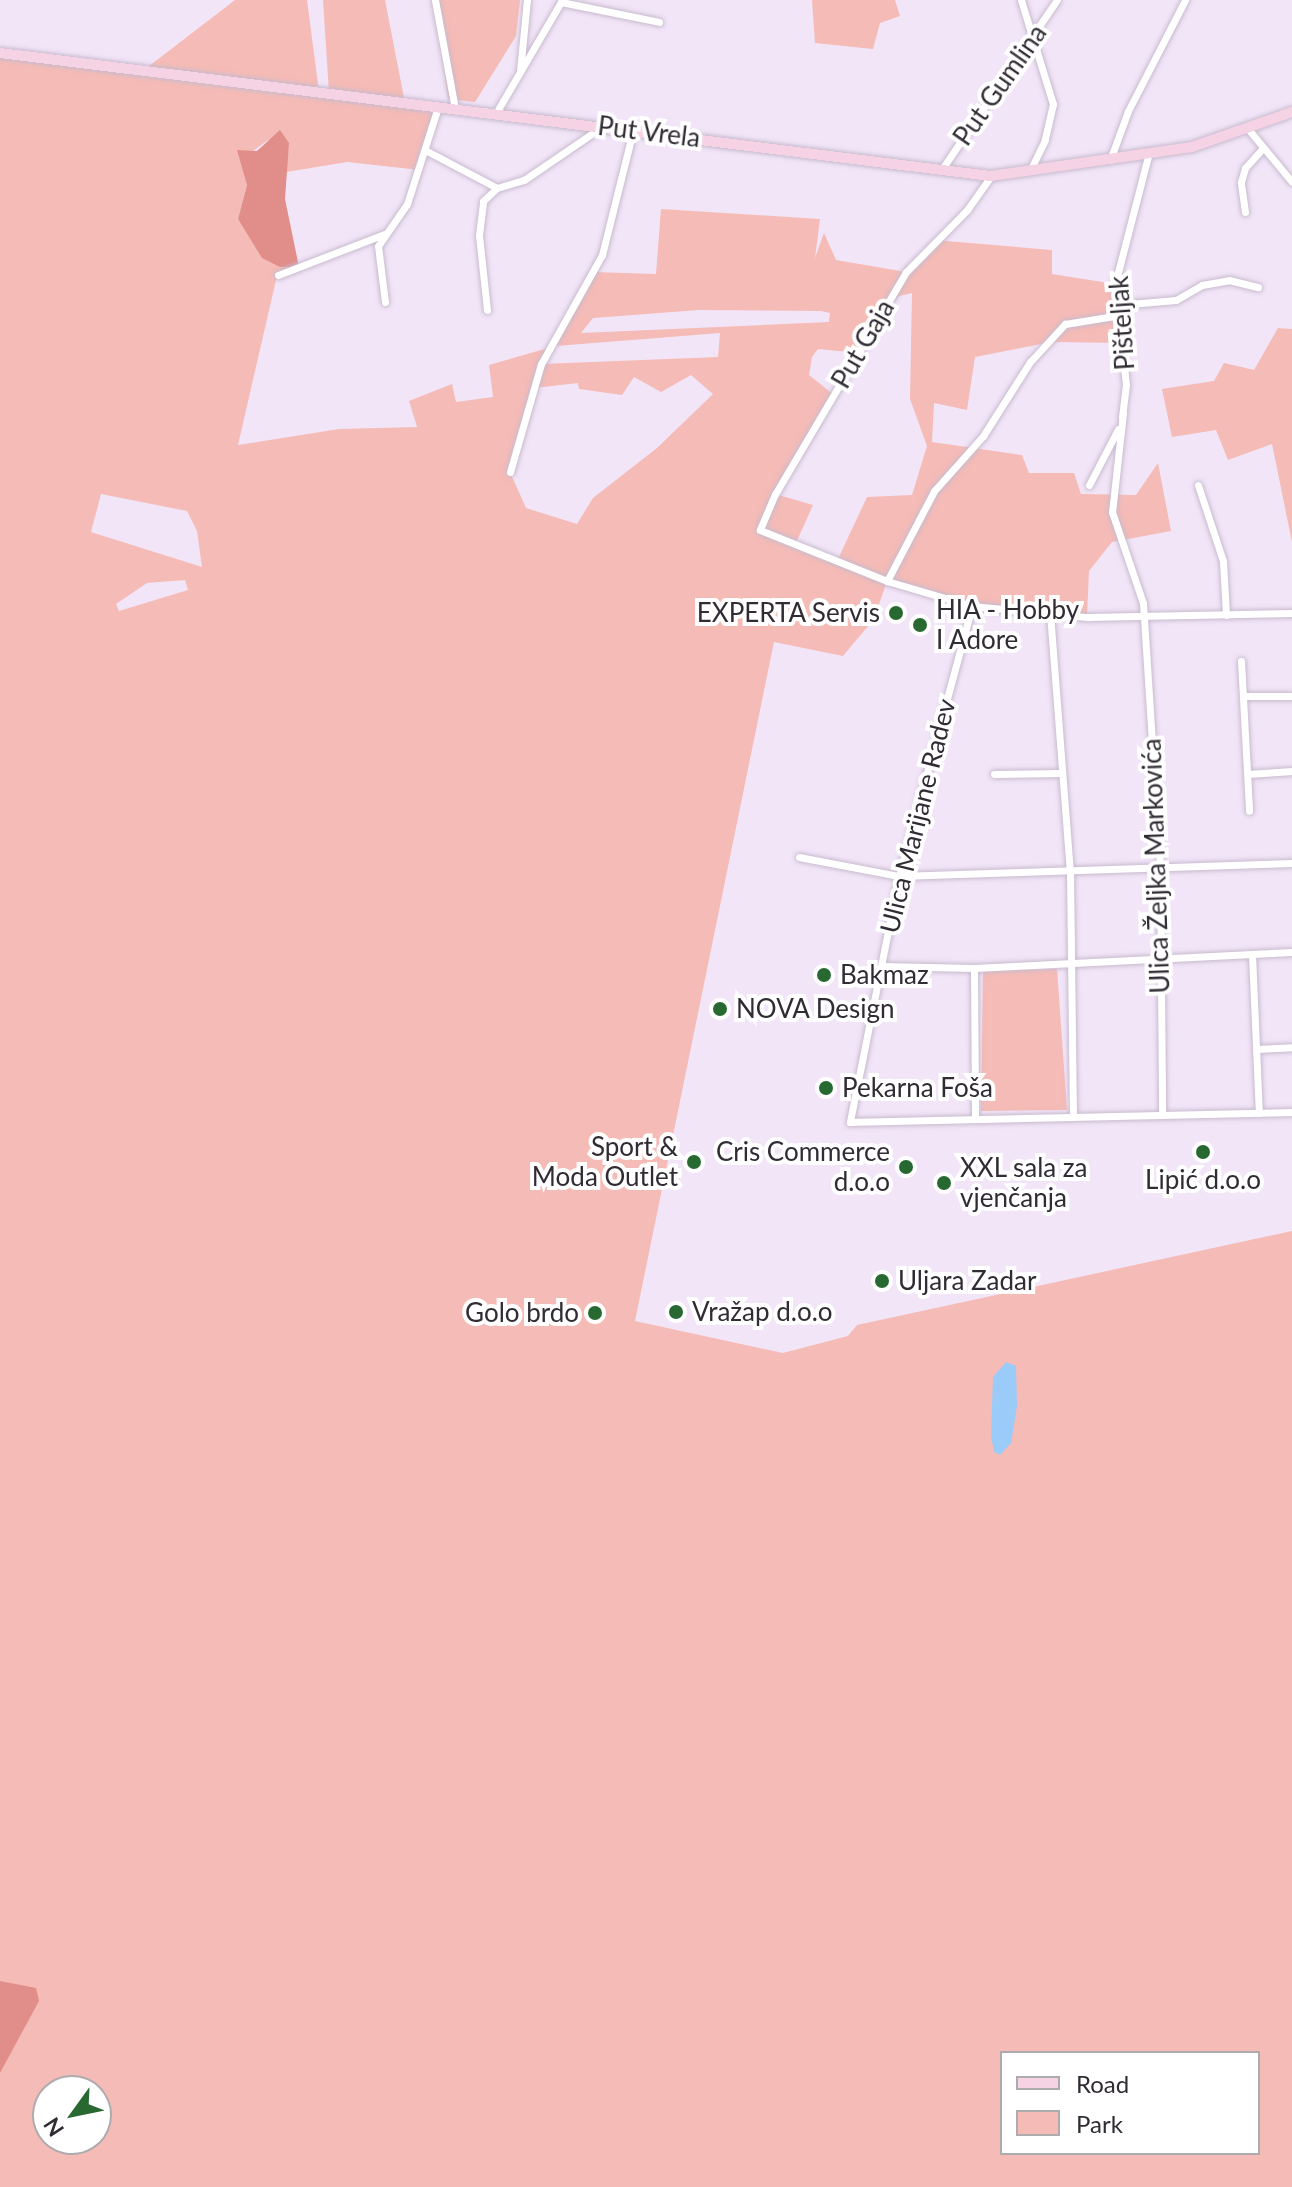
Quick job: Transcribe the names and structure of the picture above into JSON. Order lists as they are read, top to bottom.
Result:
{
  "streets": {
    "main road": ["Put Vrela"],
    "street": [
      "Put Gumlina",
      "Pišteljak",
      "Put Gaja",
      "Ulica Marijane Radev",
      "Ulica Željka Markovića"
    ]
  },
  "crossings": [
    ["Put Gumlina", "Put Vrela"],
    ["Put Vrela", "Pišteljak"],
    ["Put Vrela", "Put Gaja"],
    ["Pišteljak", "Ulica Željka Markovića"]
  ],
  "places": [
    "EXPERTA Servis",
    "HIA - Hobby I Adore",
    "Bakmaz",
    "NOVA Design",
    "Pekarna Foša",
    "Lipić d.o.o",
    "Sport & Moda Outlet",
    "Cris Commerce d.o.o",
    "XXL sala za vjenčanja",
    "Uljara Zadar",
    "Vražap d.o.o",
    "Golo brdo"
  ],
  "legend": ["Road", "Park"],
  "north": "bottom left"
}
